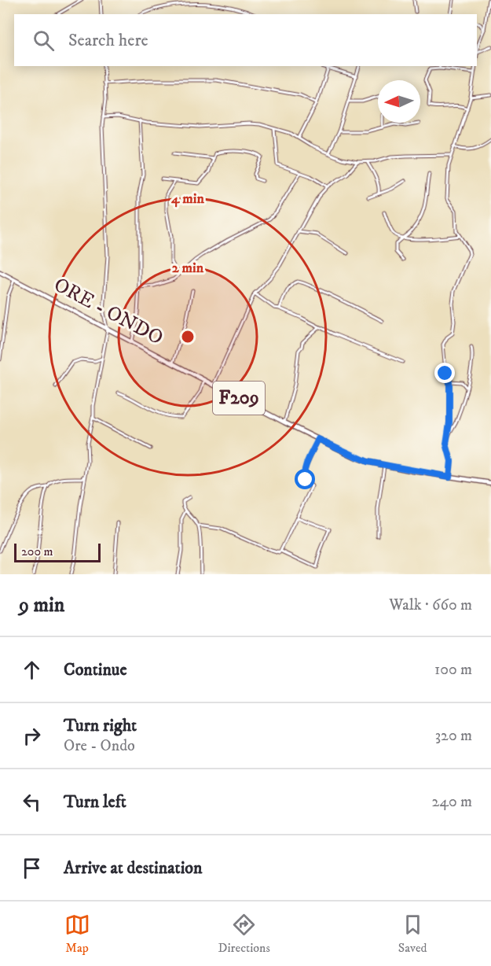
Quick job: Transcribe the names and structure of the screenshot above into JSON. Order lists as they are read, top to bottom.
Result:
{
  "streets": {
    "main road": ["ORE - ONDO", "F209"]
  },
  "scale_bar": "200 m",
  "north": "left",
  "page": {
    "search": "Search here",
    "scale": "200 m",
    "heading": ["9 min", "Walk · 660 m"],
    "list": [
      ["Continue", "100 m"],
      ["Turn right", "Ore - Ondo", "320 m"],
      ["Turn left", "240 m"],
      "Arrive at destination"
    ],
    "nav": ["Map", "Directions", "Saved"]
  },
  "rings": ["4 min", "2 min"]
}
